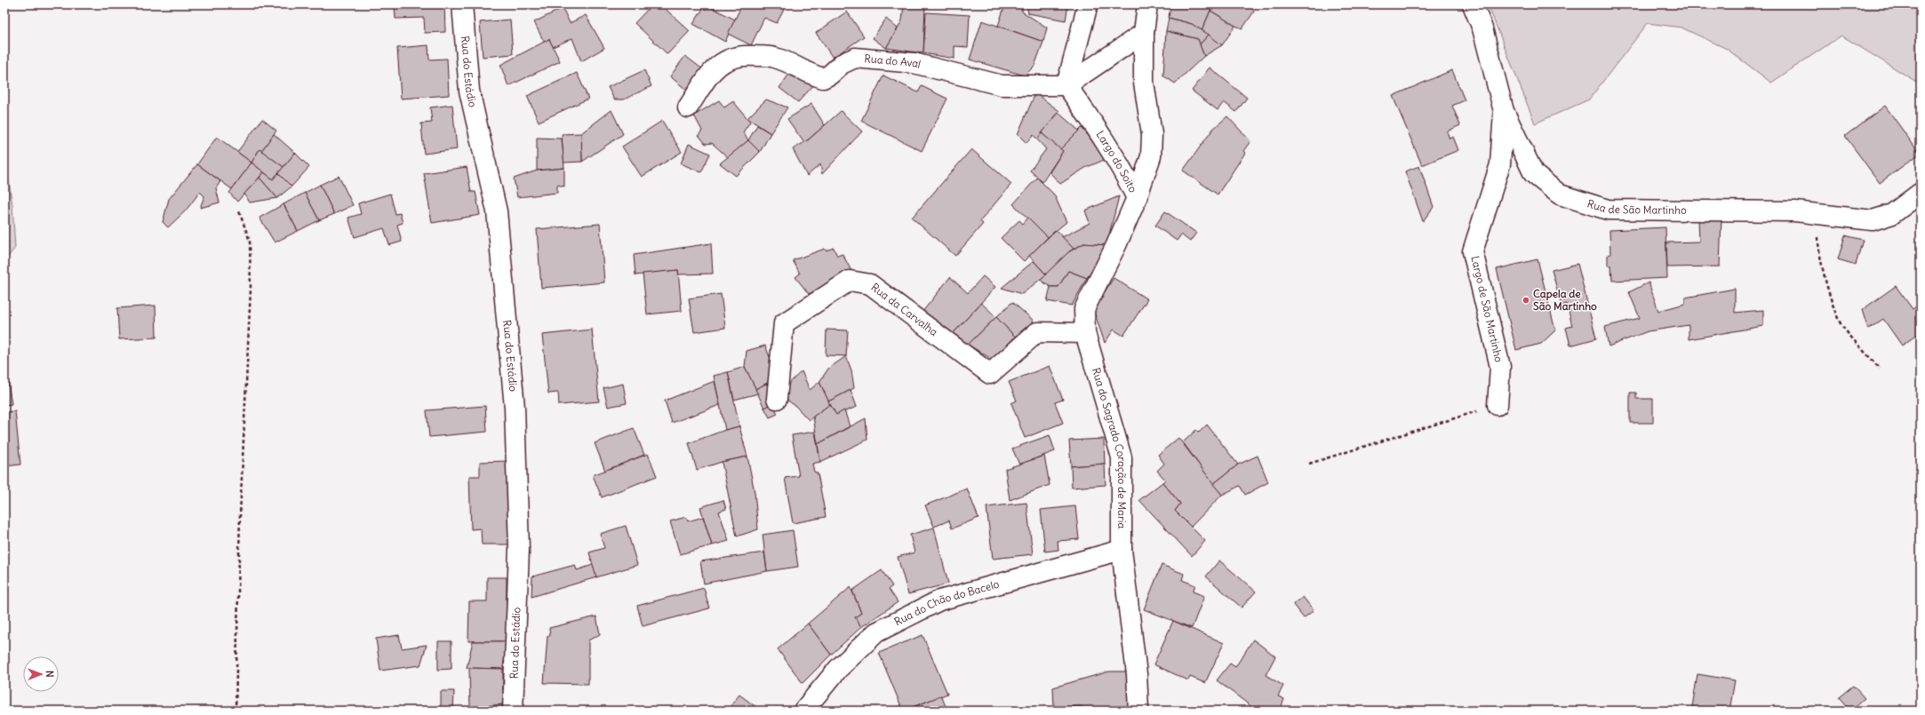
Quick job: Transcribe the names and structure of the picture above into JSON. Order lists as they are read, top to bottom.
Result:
{
  "streets": {
    "street": [
      "Rua do Aval",
      "Rua do Estádio",
      "Largo do Soito",
      "Rua de São Martinho",
      "Largo de São Martinho",
      "Rua da Carvalha",
      "Rua do Sagrado Coração de Maria",
      "Rua do Chão do Bacelo"
    ]
  },
  "crossings": [
    ["Rua do Aval", "Largo do Soito"],
    ["Largo do Soito", "Rua do Sagrado Coração de Maria"],
    ["Rua de São Martinho", "Largo de São Martinho"],
    ["Rua da Carvalha", "Rua do Sagrado Coração de Maria"],
    ["Rua do Sagrado Coração de Maria", "Rua do Chão do Bacelo"]
  ],
  "places": ["Capela de São Martinho"],
  "north": "right"
}
